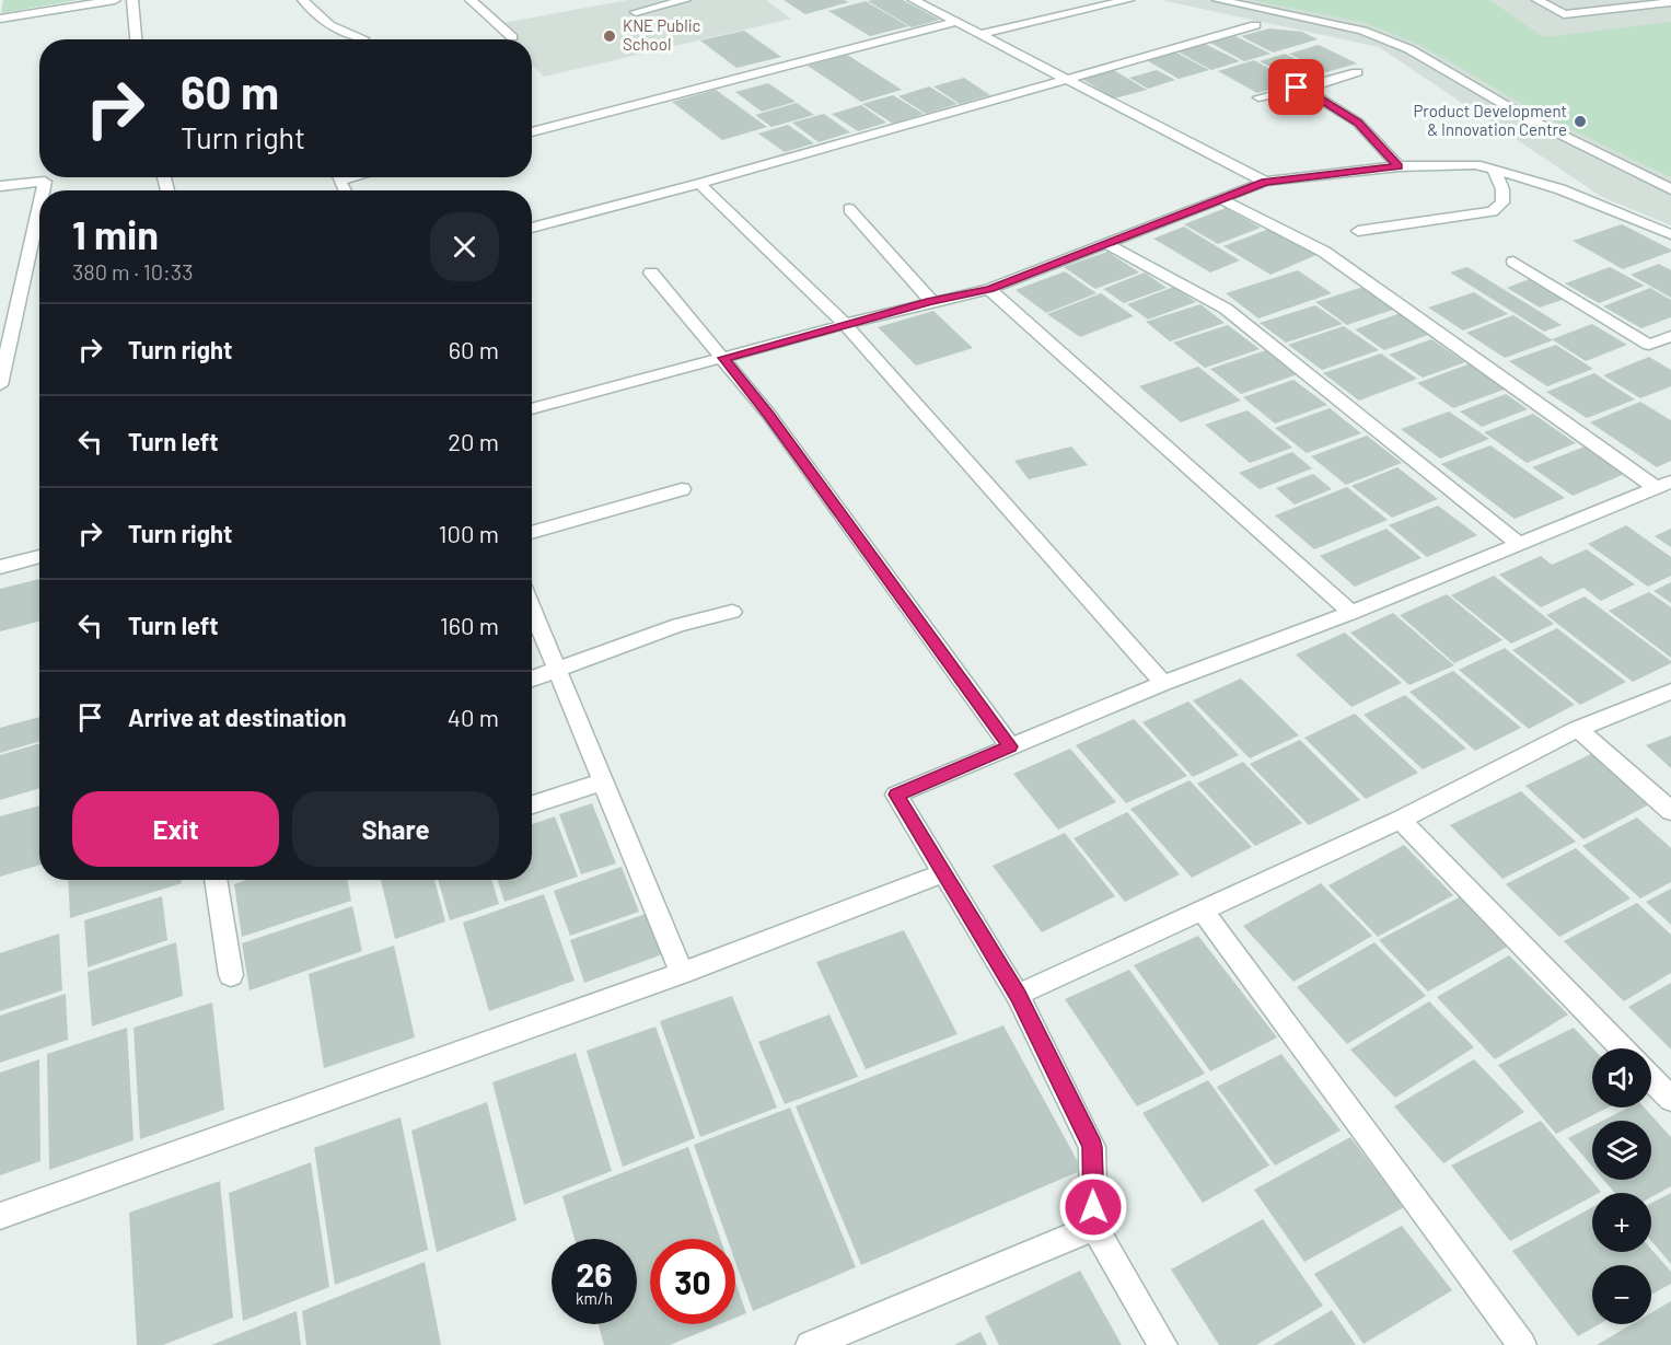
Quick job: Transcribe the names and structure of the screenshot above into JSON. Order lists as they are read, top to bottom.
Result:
{
  "places": ["KNE Public School", "Product Development & Innovation Centre"],
  "page": {
    "turn": ["60 m", "Turn right"],
    "heading": ["1 min", "380 m · 10:33"],
    "list": [
      {
        "name": "Turn right",
        "value": "60 m"
      },
      {
        "name": "Turn left",
        "value": "20 m"
      },
      {
        "name": "Turn right",
        "value": "100 m"
      },
      {
        "name": "Turn left",
        "value": "160 m"
      },
      {
        "name": "Arrive at destination",
        "value": "40 m"
      }
    ],
    "buttons": ["Exit", "Share"],
    "map_buttons": ["+", "−"],
    "speed": "26 km/h",
    "limit": "30"
  }
}
